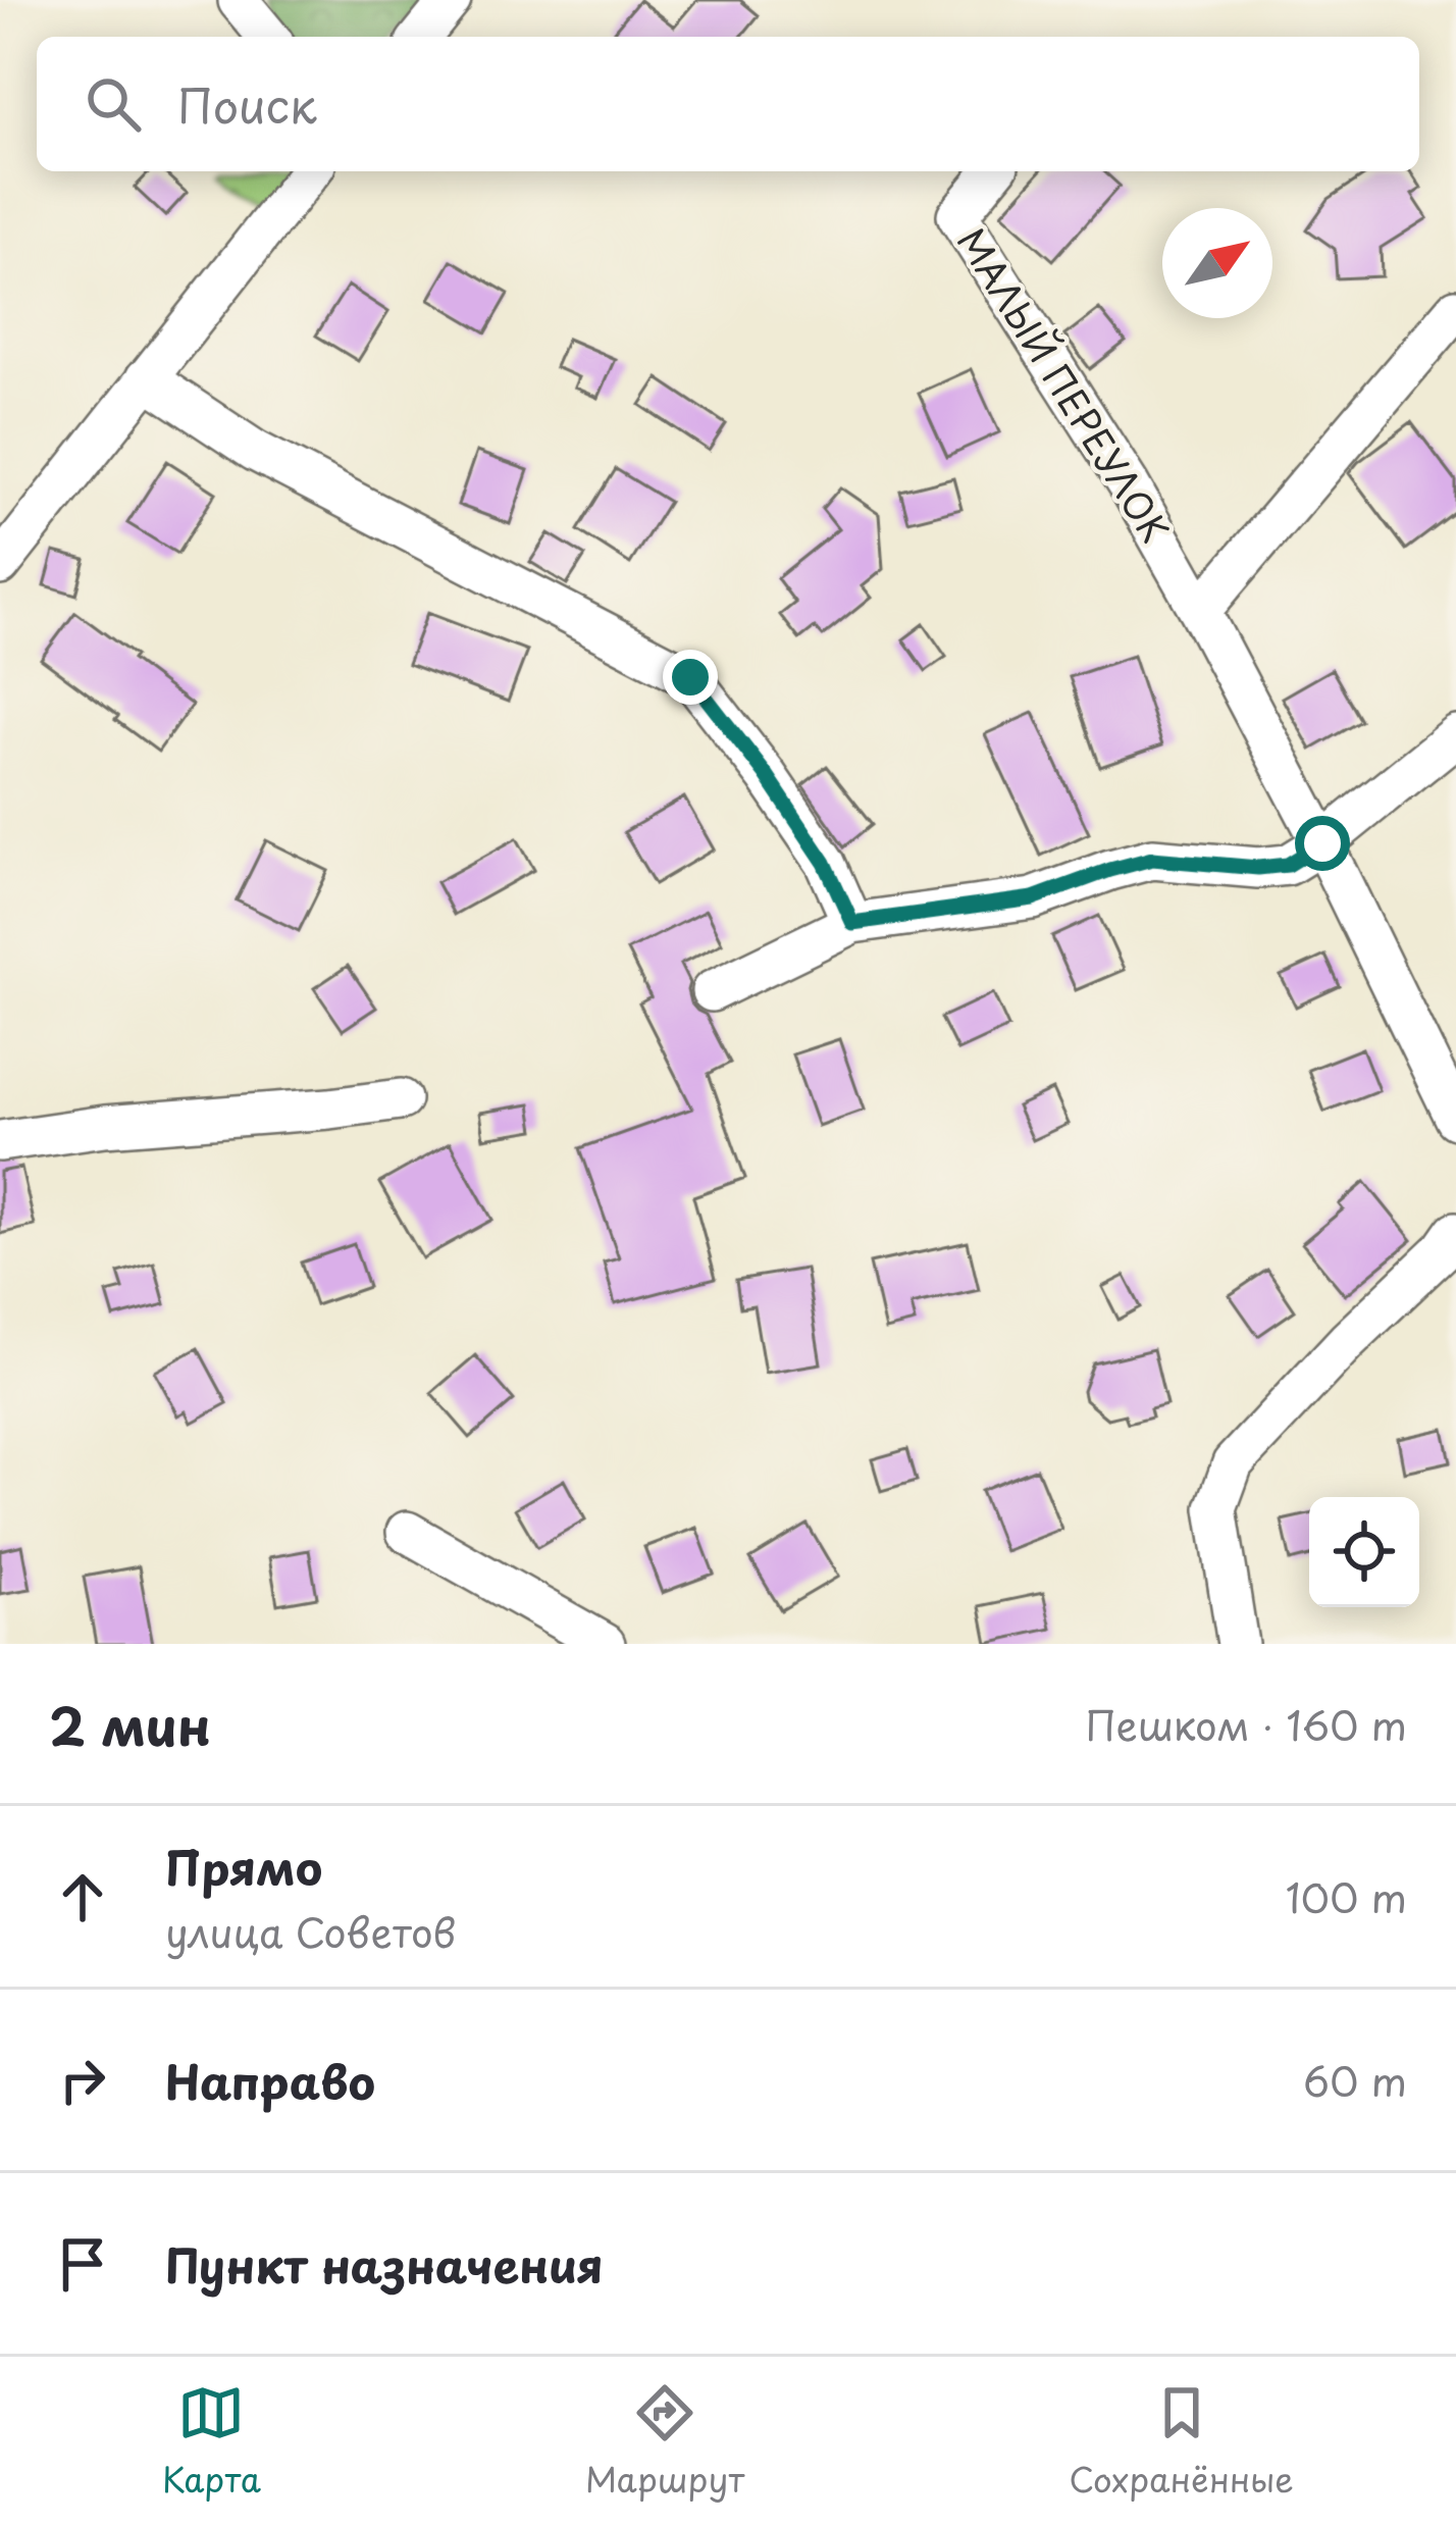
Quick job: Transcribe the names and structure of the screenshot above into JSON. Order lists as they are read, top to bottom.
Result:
{
  "streets": {
    "street": ["МАЛЫЙ ПЕРЕУЛОК"]
  },
  "north": "top right",
  "page": {
    "search": "Поиск",
    "heading": ["2 мин", "Пешком · 160 m"],
    "list": [
      ["Прямо", "улица Советов", "100 m"],
      ["Направо", "60 m"],
      "Пункт назначения"
    ],
    "nav": ["Карта", "Маршрут", "Сохранённые"]
  }
}
